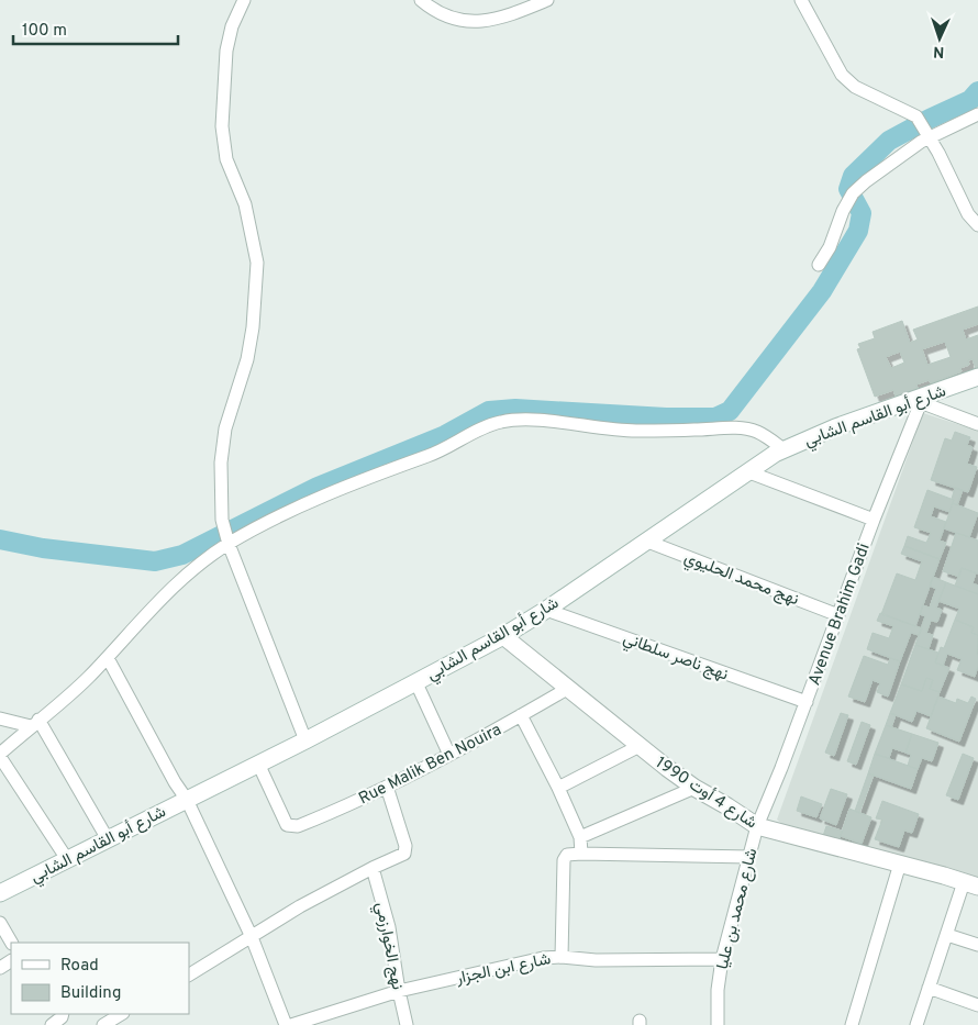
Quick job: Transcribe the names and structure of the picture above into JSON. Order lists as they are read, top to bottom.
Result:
{
  "streets": {
    "main road": ["شارع أبو القاسم الشابي", "شارع 4 أوت 1990"],
    "street": [
      "نهج محمد الحليوي",
      "Avenue Brahim Gadi",
      "نهج ناصر سلطاني",
      "Rue Malik Ben Nouira",
      "شارع محمد بن عليا",
      "نهج الخوارزمي",
      "شارع ابن الجزار"
    ]
  },
  "crossings": [
    ["شارع أبو القاسم الشابي", "نهج محمد الحليوي"],
    ["شارع أبو القاسم الشابي", "Avenue Brahim Gadi"],
    ["شارع أبو القاسم الشابي", "نهج ناصر سلطاني"],
    ["شارع أبو القاسم الشابي", "Rue Malik Ben Nouira"],
    ["شارع أبو القاسم الشابي", "شارع 4 أوت 1990"],
    ["نهج محمد الحليوي", "Avenue Brahim Gadi"],
    ["Avenue Brahim Gadi", "نهج ناصر سلطاني"],
    ["Avenue Brahim Gadi", "شارع 4 أوت 1990"],
    ["Avenue Brahim Gadi", "شارع محمد بن عليا"],
    ["Rue Malik Ben Nouira", "شارع 4 أوت 1990"],
    ["شارع 4 أوت 1990", "شارع محمد بن عليا"],
    ["شارع محمد بن عليا", "شارع ابن الجزار"],
    ["نهج الخوارزمي", "شارع ابن الجزار"]
  ],
  "legend": ["Road", "Building"],
  "scale_bar": "100 m",
  "north": "bottom"
}
